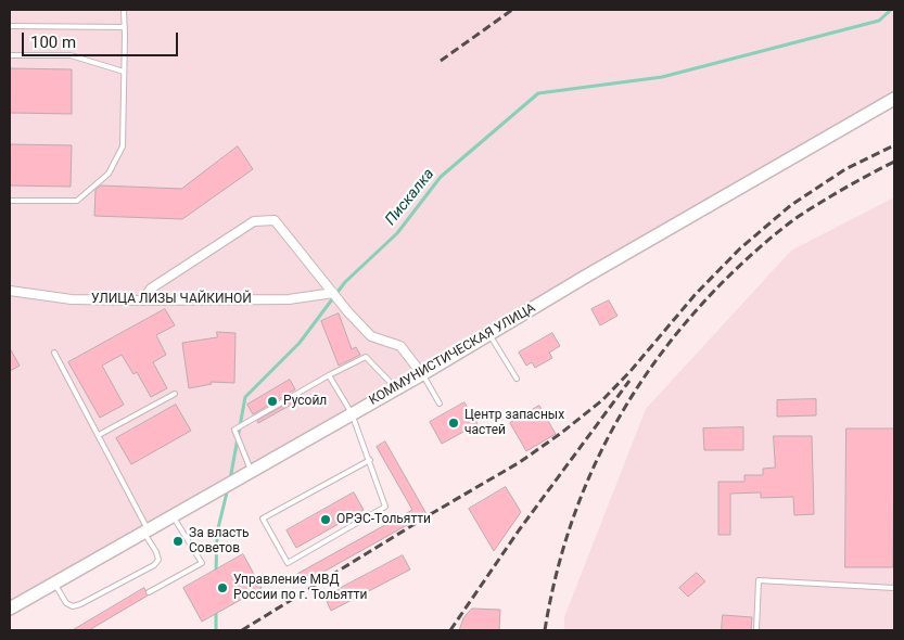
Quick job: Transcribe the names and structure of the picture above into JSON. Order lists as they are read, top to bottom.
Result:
{
  "streets": {
    "main road": ["КОММУНИСТИЧЕСКАЯ УЛИЦА"],
    "street": ["УЛИЦА ЛИЗЫ ЧАЙКИНОЙ"]
  },
  "water": ["Пискалка"],
  "places": [
    "Русойл",
    "Центр запасных частей",
    "ОРЭС-Тольятти",
    "За власть Советов",
    "Управление МВД России по г. Тольятти"
  ],
  "scale_bar": "100 m"
}
